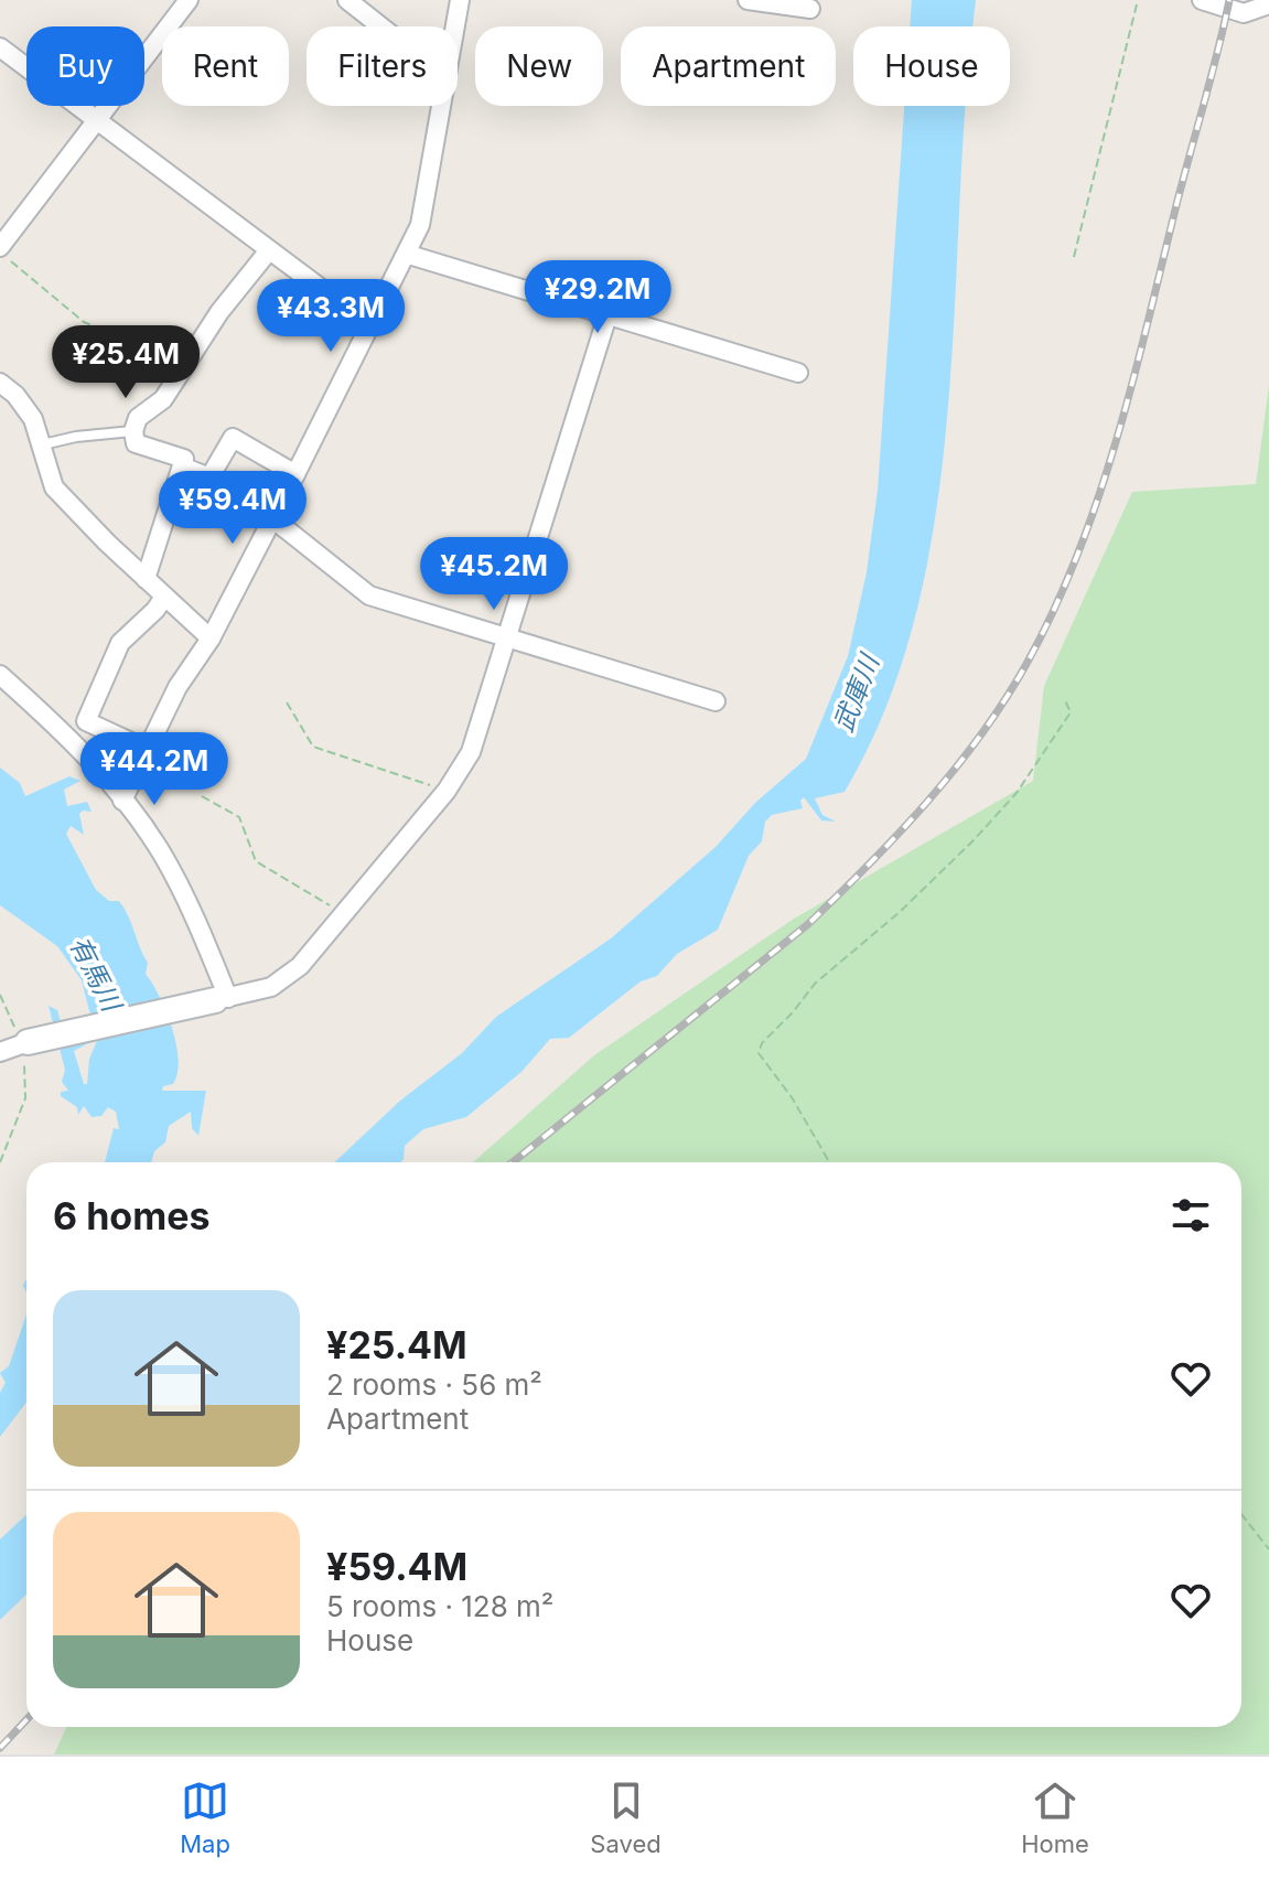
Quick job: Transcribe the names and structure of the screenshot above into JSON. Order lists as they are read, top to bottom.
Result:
{
  "water": ["武庫川", "有馬川"],
  "page": {
    "chip": [
      "Buy",
      "Rent",
      "Filters",
      "New",
      "Apartment",
      "House"
    ],
    "price": [
      "¥29.2M",
      "¥43.3M",
      "¥25.4M",
      "¥59.4M",
      "¥45.2M",
      "¥44.2M"
    ],
    "heading": "6 homes",
    "list": [
      {
        "name": "¥25.4M",
        "note": "2 rooms · 56 m² · Apartment"
      },
      {
        "name": "¥59.4M",
        "note": "5 rooms · 128 m² · House"
      }
    ],
    "tabs": ["Map", "Saved", "Home"]
  }
}
